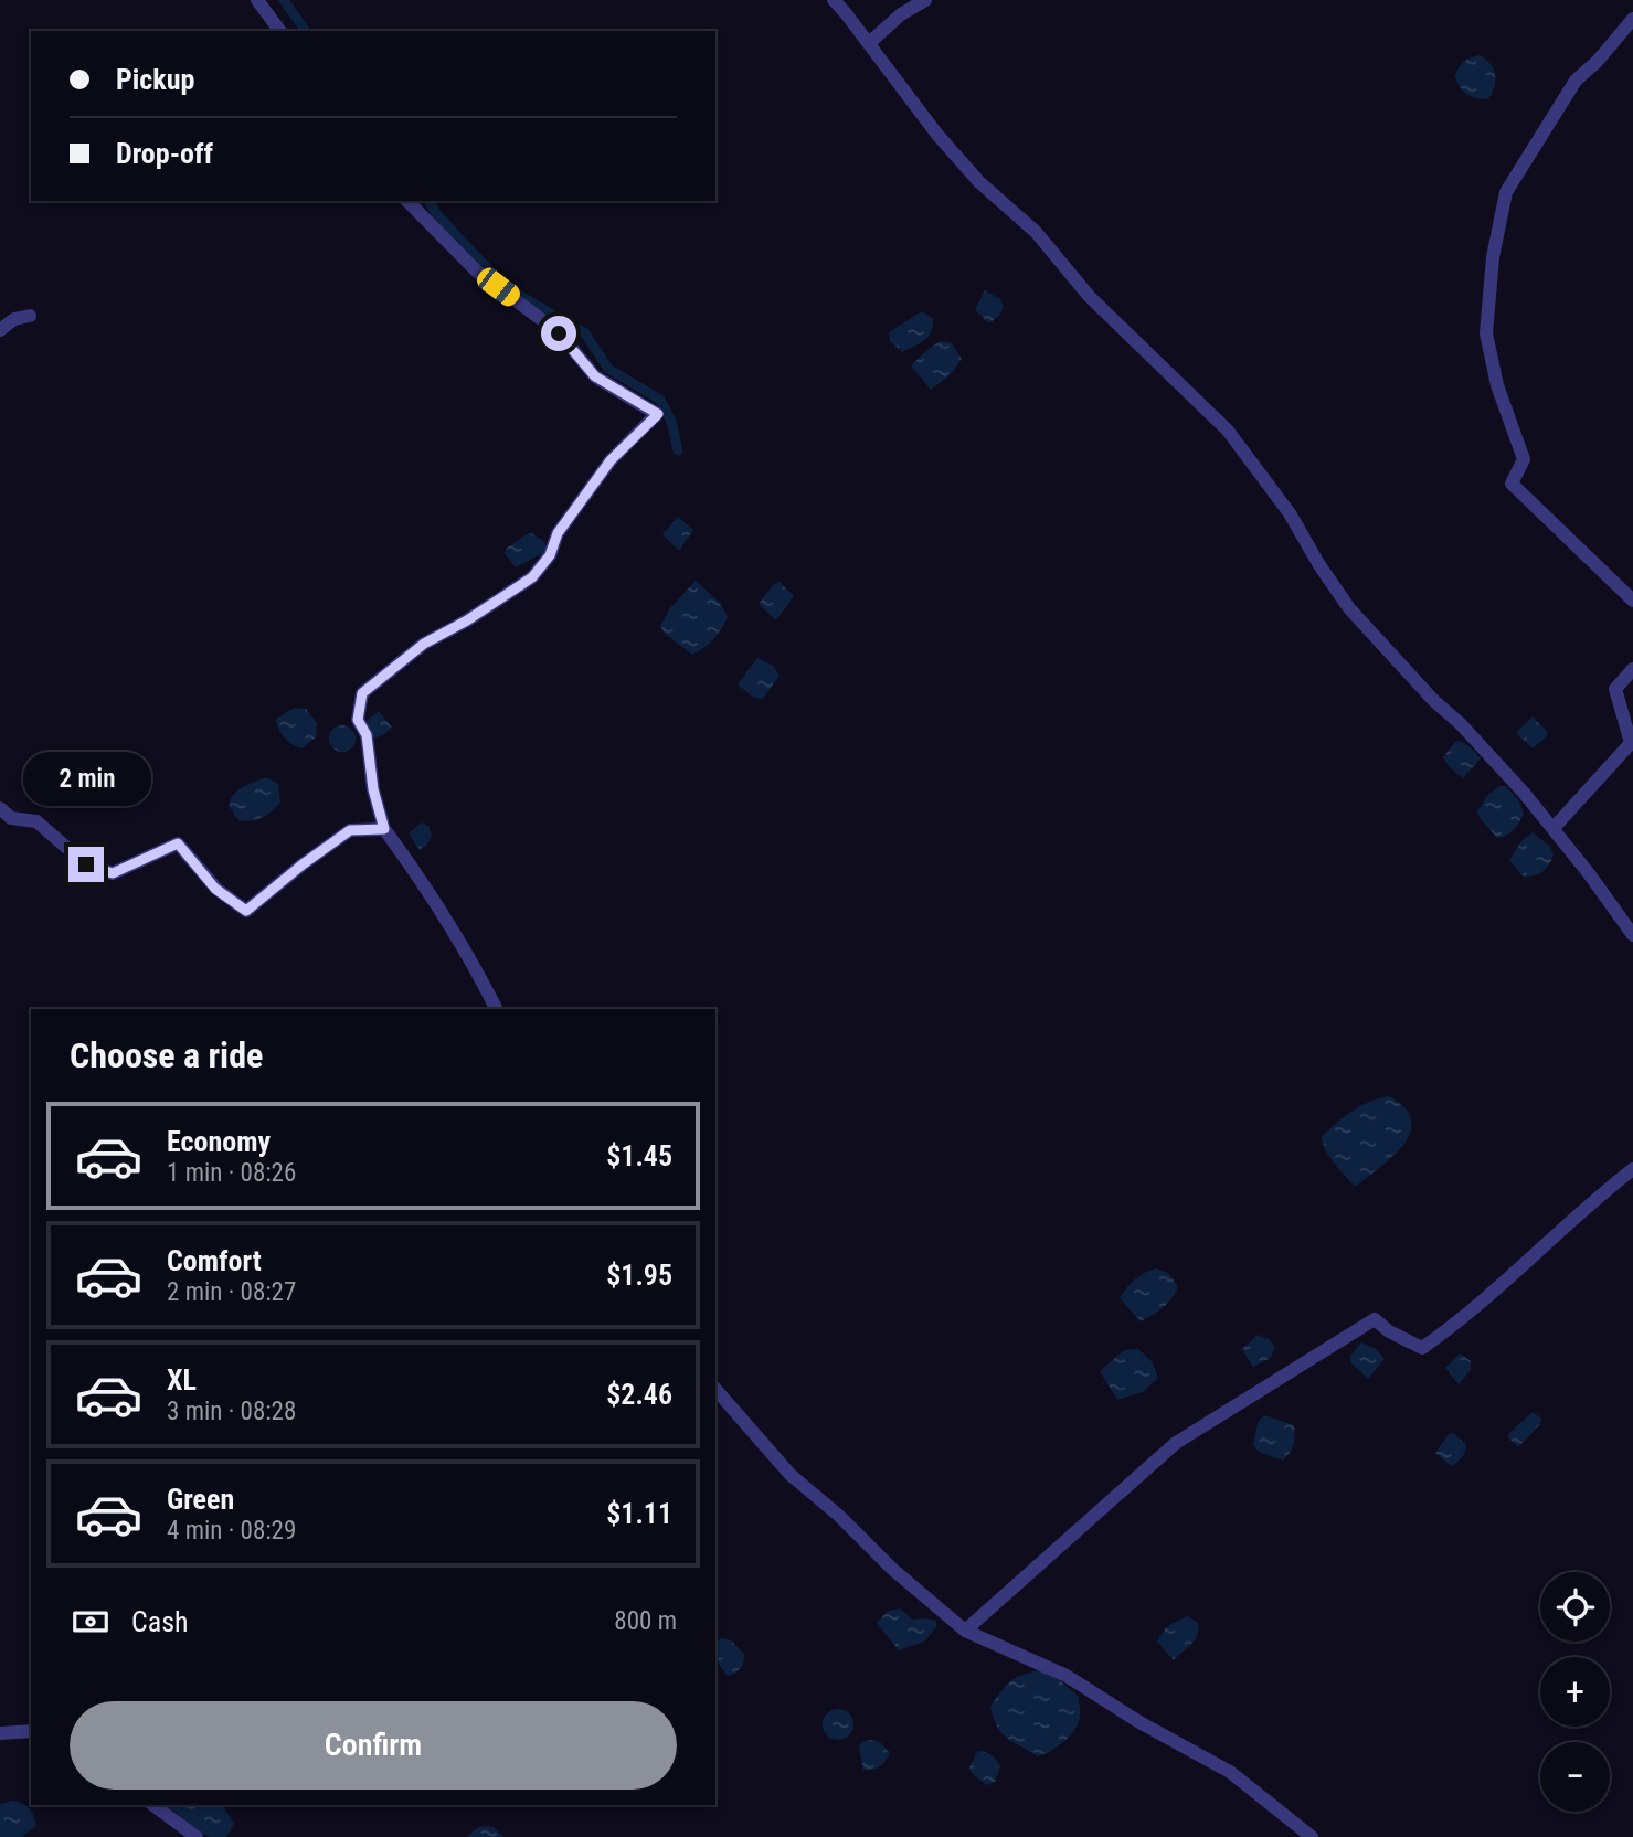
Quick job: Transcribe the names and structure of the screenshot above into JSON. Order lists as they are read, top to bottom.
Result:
{
  "page": {
    "banner": ["Pickup", "Drop-off"],
    "bubble": "2 min",
    "heading": "Choose a ride",
    "list": [
      {
        "name": "Economy",
        "note": "1 min · 08:26",
        "value": "$1.45"
      },
      {
        "name": "Comfort",
        "note": "2 min · 08:27",
        "value": "$1.95"
      },
      {
        "name": "XL",
        "note": "3 min · 08:28",
        "value": "$2.46"
      },
      {
        "name": "Green",
        "note": "4 min · 08:29",
        "value": "$1.11"
      }
    ],
    "map_buttons": ["+", "−"],
    "pay": ["Cash", "800 m"],
    "buttons": "Confirm"
  }
}
